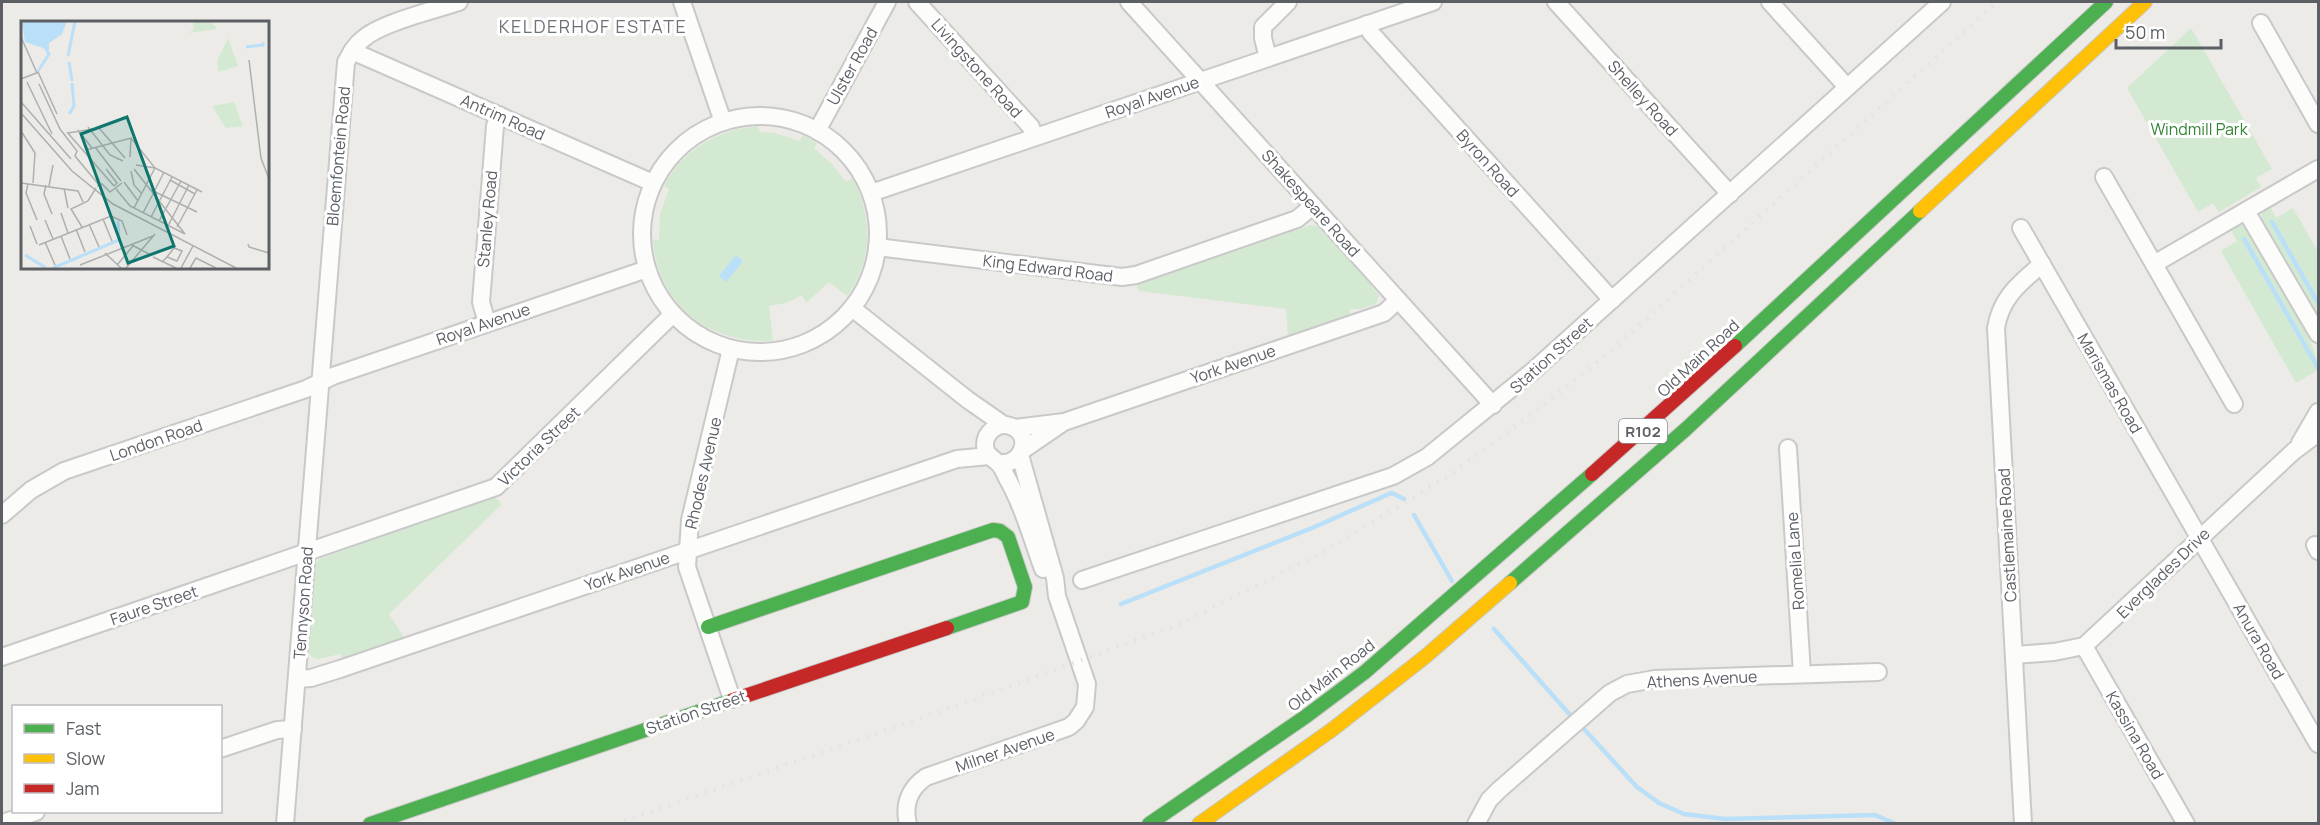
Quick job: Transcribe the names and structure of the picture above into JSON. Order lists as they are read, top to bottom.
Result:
{
  "streets": {
    "main road": ["Station Street", "Old Main Road", "R102"],
    "street": [
      "Ulster Road",
      "Livingstone Road",
      "Royal Avenue",
      "Shelley Road",
      "Antrim Road",
      "Bloemfontein Road",
      "Byron Road",
      "Shakespeare Road",
      "Stanley Road",
      "King Edward Road",
      "York Avenue",
      "Marismas Road",
      "London Road",
      "Victoria Street",
      "Rhodes Avenue",
      "Castlemaine Road",
      "Romelia Lane",
      "Everglades Drive",
      "Tennyson Road",
      "Faure Street",
      "Anura Road",
      "Athens Avenue",
      "Kassina Road",
      "Milner Avenue"
    ]
  },
  "crossings": [
    ["Livingstone Road", "Royal Avenue"],
    ["Royal Avenue", "Bloemfontein Road"],
    ["Royal Avenue", "Byron Road"],
    ["Royal Avenue", "Shakespeare Road"],
    ["Royal Avenue", "Stanley Road"],
    ["Royal Avenue", "London Road"],
    ["Royal Avenue", "Tennyson Road"],
    ["Shelley Road", "Station Street"],
    ["Antrim Road", "Bloemfontein Road"],
    ["Antrim Road", "Stanley Road"],
    ["Bloemfontein Road", "London Road"],
    ["Bloemfontein Road", "Tennyson Road"],
    ["Byron Road", "Station Street"],
    ["Shakespeare Road", "King Edward Road"],
    ["Shakespeare Road", "Station Street"],
    ["Shakespeare Road", "York Avenue"],
    ["Station Street", "Rhodes Avenue"],
    ["York Avenue", "Rhodes Avenue"],
    ["York Avenue", "Tennyson Road"],
    ["York Avenue", "Milner Avenue"],
    ["Marismas Road", "Castlemaine Road"],
    ["Marismas Road", "Everglades Drive"],
    ["Marismas Road", "Anura Road"],
    ["London Road", "Tennyson Road"],
    ["Victoria Street", "Tennyson Road"],
    ["Victoria Street", "Faure Street"],
    ["Romelia Lane", "Athens Avenue"],
    ["Everglades Drive", "Anura Road"],
    ["Everglades Drive", "Kassina Road"],
    ["Tennyson Road", "Faure Street"]
  ],
  "districts": ["KELDERHOF ESTATE"],
  "parks": ["Windmill Park"],
  "legend": ["Fast", "Slow", "Jam"],
  "scale_bar": "50 m"
}
